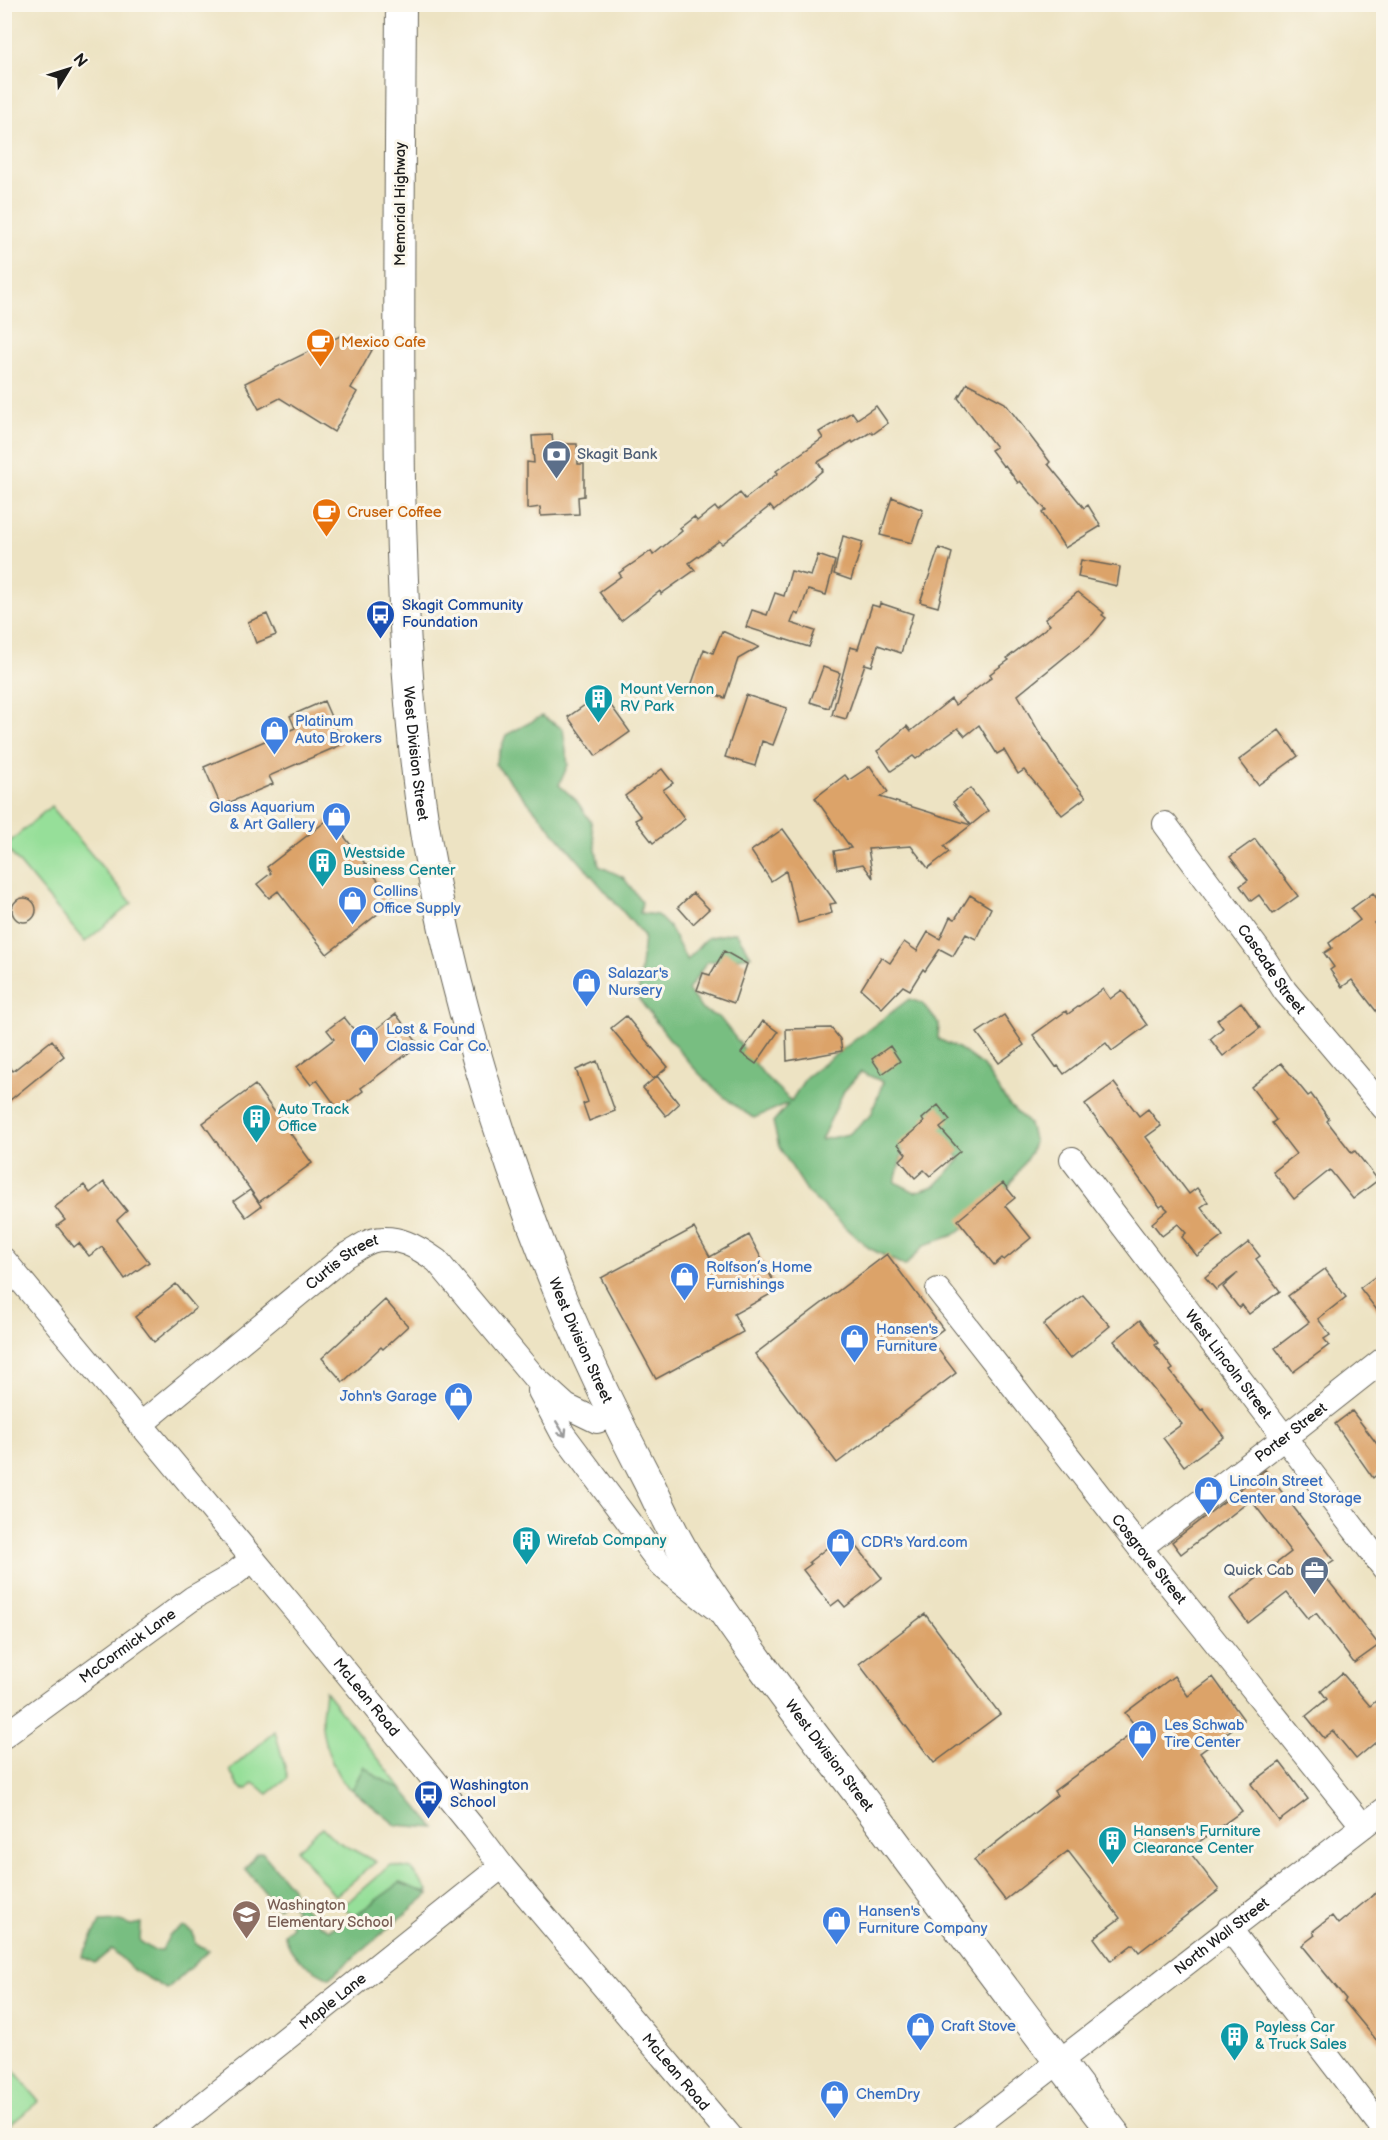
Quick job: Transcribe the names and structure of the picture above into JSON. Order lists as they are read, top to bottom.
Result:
{
  "streets": {
    "main road": ["Memorial Highway", "West Division Street"],
    "street": [
      "Cascade Street",
      "Curtis Street",
      "West Lincoln Street",
      "Porter Street",
      "Cosgrove Street",
      "McCormick Lane",
      "McLean Road",
      "North Wall Street",
      "Maple Lane"
    ]
  },
  "crossings": [
    ["Memorial Highway", "West Division Street"],
    ["West Division Street", "Curtis Street"],
    ["West Division Street", "North Wall Street"],
    ["Curtis Street", "McLean Road"],
    ["West Lincoln Street", "Porter Street"],
    ["Porter Street", "Cosgrove Street"],
    ["Cosgrove Street", "North Wall Street"],
    ["McCormick Lane", "McLean Road"],
    ["McLean Road", "Maple Lane"]
  ],
  "places": {
    "cafe": ["Mexico Cafe", "Cruser Coffee"],
    "bank": ["Skagit Bank"],
    "bus stop": ["Skagit Community Foundation", "Washington School"],
    "building": [
      "Mount Vernon RV Park",
      "Westside Business Center",
      "Auto Track Office",
      "Wirefab Company",
      "Hansen's Furniture Clearance Center",
      "Payless Car & Truck Sales"
    ],
    "shop": [
      "Platinum Auto Brokers",
      "Glass Aquarium & Art Gallery",
      "Collins Office Supply",
      "Salazar's Nursery",
      "Lost & Found Classic Car Co.",
      "Rolfson’s Home Furnishings",
      "Hansen's Furniture",
      "John's Garage",
      "Lincoln Street Center and Storage",
      "CDR's Yard.com",
      "Les Schwab Tire Center",
      "Hansen's Furniture Company",
      "Craft Stove",
      "ChemDry"
    ],
    "office": ["Quick Cab"],
    "school or university": ["Washington Elementary School"]
  },
  "north": "top right"
}
